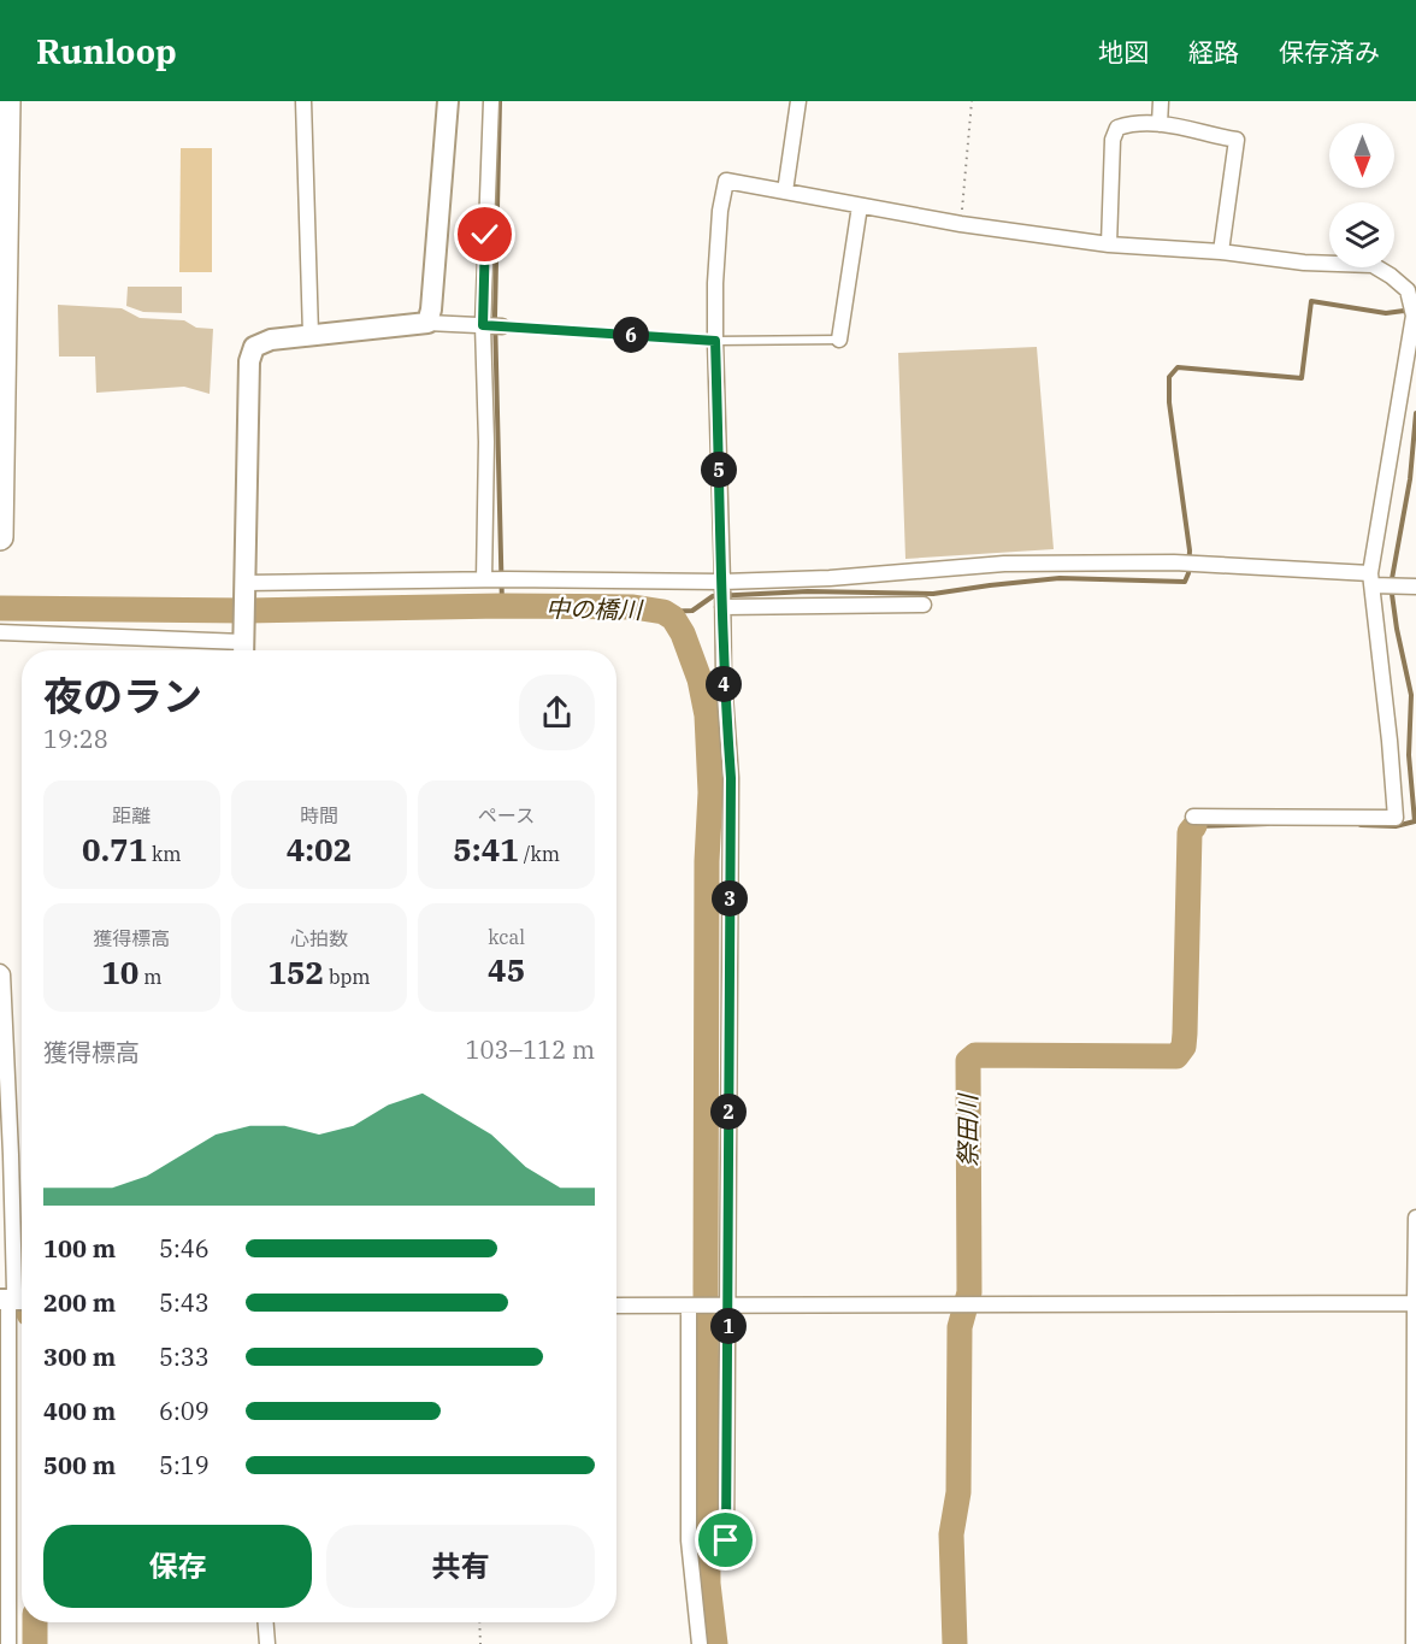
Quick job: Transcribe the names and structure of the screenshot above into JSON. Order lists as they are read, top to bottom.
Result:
{
  "water": ["中の橋川", "祭田川"],
  "north": "bottom",
  "page": {
    "header": "Runloop",
    "nav": ["地図", "経路", "保存済み"],
    "pins": [
      "6",
      "5",
      "4",
      "3",
      "2",
      "1"
    ],
    "heading": ["夜のラン", "19:28"],
    "stats": [
      ["距離", "0.71 km"],
      ["時間", "4:02"],
      ["ペース", "5:41 /km"],
      ["獲得標高", "10 m"],
      ["心拍数", "152 bpm"],
      ["kcal", "45"]
    ],
    "chart": ["獲得標高", "103–112 m"],
    "list": [
      {
        "name": "100 m",
        "note": "5:46"
      },
      {
        "name": "200 m",
        "note": "5:43"
      },
      {
        "name": "300 m",
        "note": "5:33"
      },
      {
        "name": "400 m",
        "note": "6:09"
      },
      {
        "name": "500 m",
        "note": "5:19"
      }
    ],
    "buttons": ["保存", "共有"]
  }
}
